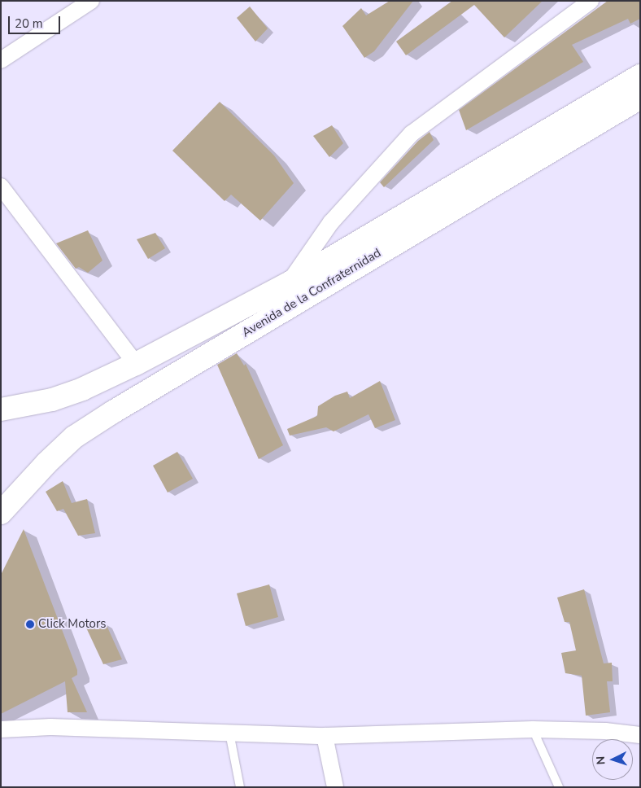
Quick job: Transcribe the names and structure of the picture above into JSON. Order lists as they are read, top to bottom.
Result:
{
  "streets": {
    "highway": ["Avenida de la Confraternidad"]
  },
  "places": ["Click Motors"],
  "scale_bar": "20 m",
  "north": "left"
}
